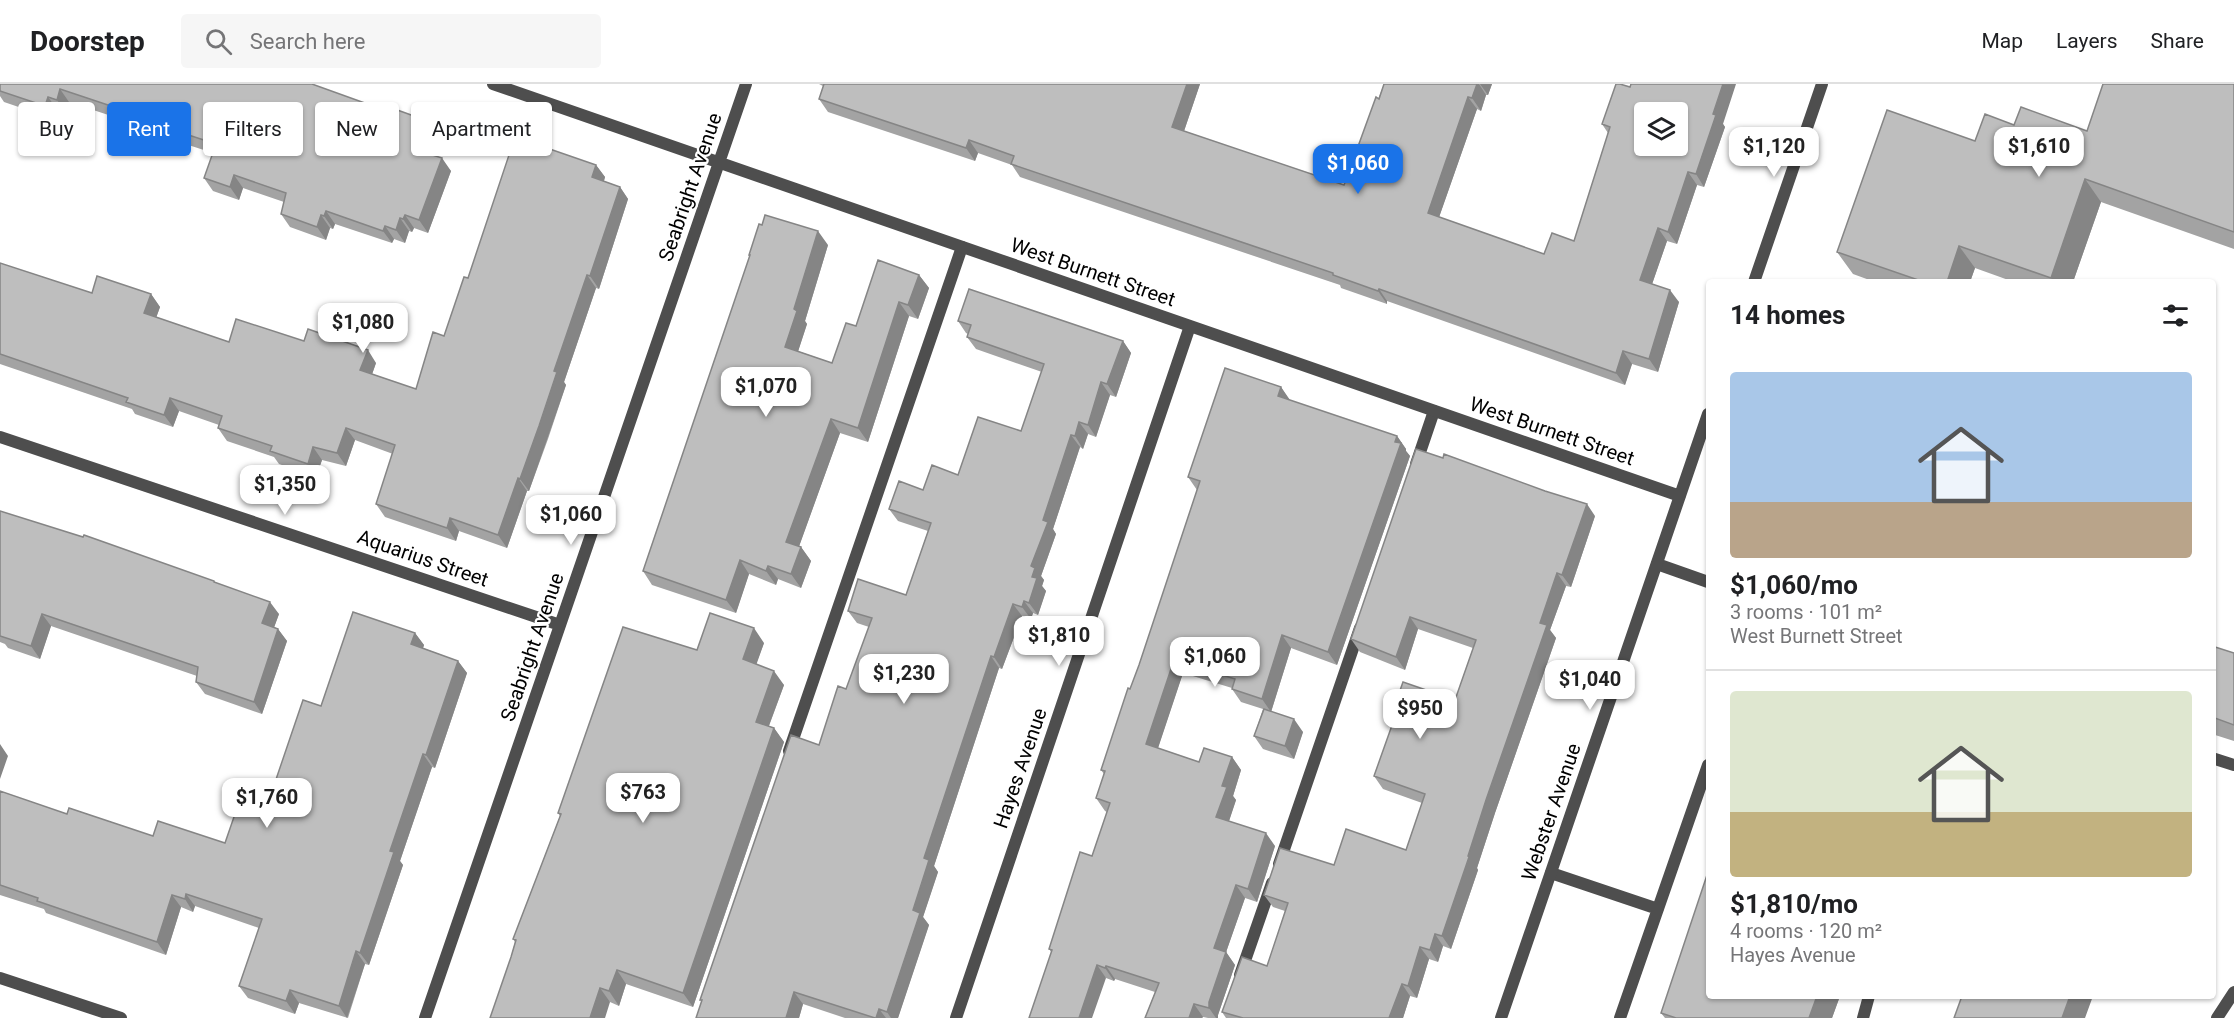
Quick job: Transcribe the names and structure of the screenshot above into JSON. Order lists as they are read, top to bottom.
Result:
{
  "streets": {
    "street": [
      "Seabright Avenue",
      "West Burnett Street",
      "Aquarius Street",
      "Hayes Avenue",
      "Webster Avenue"
    ]
  },
  "crossings": [
    ["Seabright Avenue", "West Burnett Street"],
    ["Seabright Avenue", "Aquarius Street"],
    ["West Burnett Street", "Hayes Avenue"],
    ["West Burnett Street", "Webster Avenue"]
  ],
  "page": {
    "header": "Doorstep",
    "search": "Search here",
    "nav": ["Map", "Layers", "Share"],
    "chip": [
      "Buy",
      "Rent",
      "Filters",
      "New",
      "Apartment"
    ],
    "price": [
      "$1,120",
      "$1,610",
      "$1,060",
      "$1,080",
      "$1,070",
      "$1,350",
      "$1,060",
      "$1,810",
      "$1,060",
      "$1,230",
      "$1,040",
      "$950",
      "$763",
      "$1,760"
    ],
    "heading": "14 homes",
    "list": [
      {
        "name": "$1,060/mo",
        "note": "3 rooms · 101 m² · West Burnett Street"
      },
      {
        "name": "$1,810/mo",
        "note": "4 rooms · 120 m² · Hayes Avenue"
      }
    ]
  }
}
